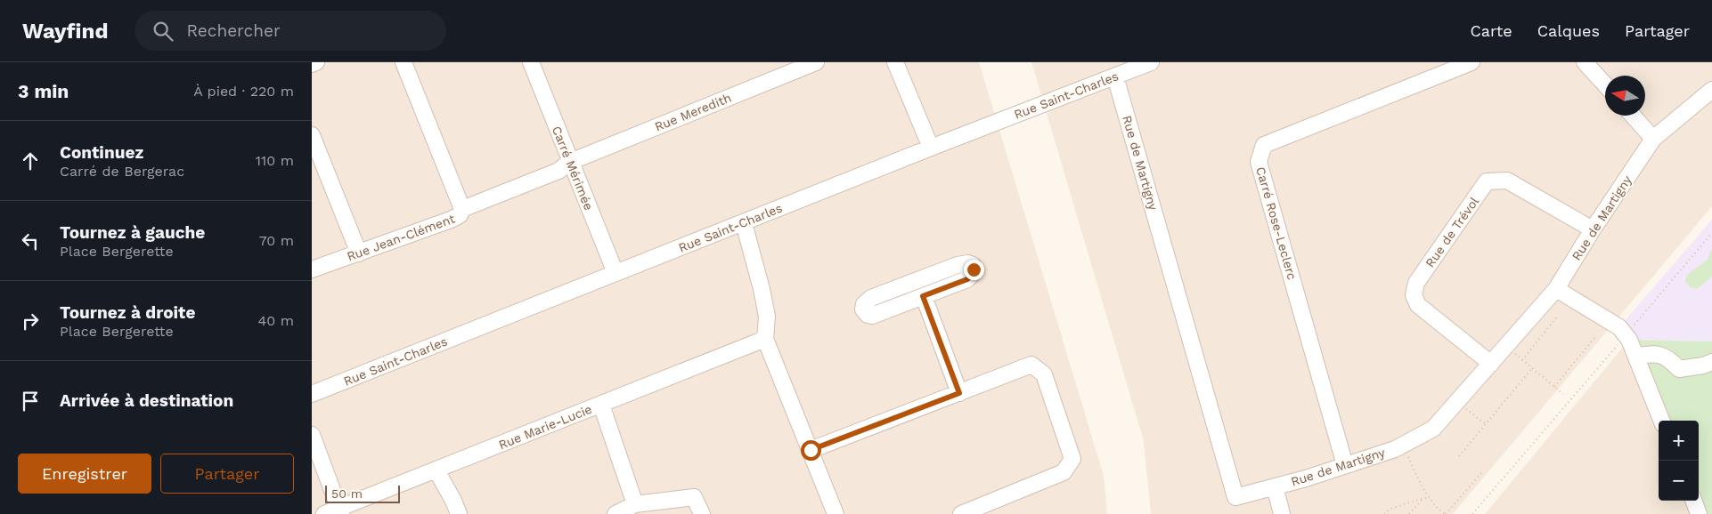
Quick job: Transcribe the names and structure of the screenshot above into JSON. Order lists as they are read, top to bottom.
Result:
{
  "streets": {
    "street": [
      "Rue Saint-Charles",
      "Rue Meredith",
      "Rue de Martigny",
      "Carré Mérimée",
      "Carré Rose-Leclerc",
      "Rue de Trévol",
      "Rue Jean-Clément",
      "Rue Marie-Lucie"
    ]
  },
  "crossings": [
    ["Rue Saint-Charles", "Rue de Martigny"],
    ["Rue Saint-Charles", "Carré Mérimée"],
    ["Rue Meredith", "Carré Mérimée"],
    ["Rue Meredith", "Rue Jean-Clément"],
    ["Rue de Martigny", "Carré Rose-Leclerc"],
    ["Rue de Martigny", "Rue de Trévol"]
  ],
  "scale_bar": "50 m",
  "north": "left",
  "page": {
    "header": "Wayfind",
    "search": "Rechercher",
    "nav": ["Carte", "Calques", "Partager"],
    "heading": ["3 min", "À pied · 220 m"],
    "list": [
      ["Continuez", "Carré de Bergerac", "110 m"],
      ["Tournez à gauche", "Place Bergerette", "70 m"],
      ["Tournez à droite", "Place Bergerette", "40 m"],
      "Arrivée à destination"
    ],
    "map_buttons": ["+", "−"],
    "buttons": ["Enregistrer", "Partager"],
    "scale": "50 m"
  }
}
